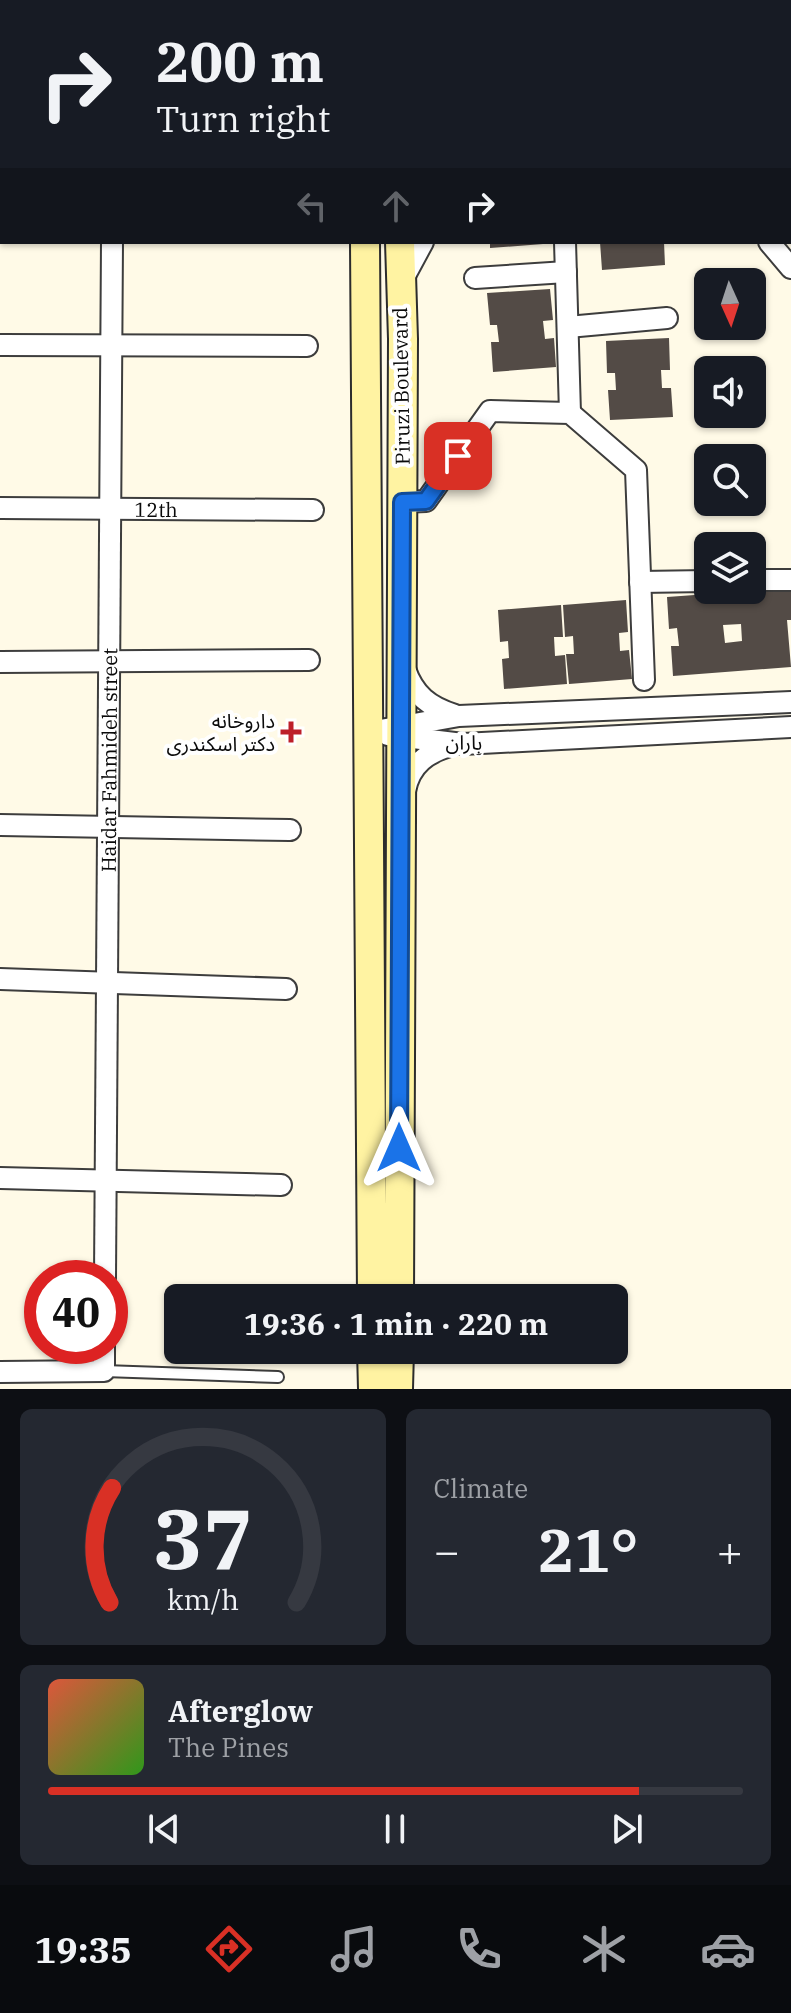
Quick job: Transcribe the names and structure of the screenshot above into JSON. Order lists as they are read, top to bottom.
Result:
{
  "streets": {
    "street": [
      "Piruzi Boulevard",
      "12th",
      "باران",
      "Haidar Fahmideh street"
    ]
  },
  "crossings": [
    ["Piruzi Boulevard", "باران"],
    ["12th", "Haidar Fahmideh street"]
  ],
  "places": {
    "health": ["داروخانه دکتر اسکندری"]
  },
  "north": "bottom",
  "page": {
    "turn": ["200 m", "Turn right"],
    "limit": "40",
    "trip": "19:36 · 1 min · 220 m",
    "tile": "Climate",
    "heat": ["−", "21°", "+"],
    "song": ["Afterglow", "The Pines"],
    "tabs": "19:35",
    "gauge": ["37", "km/h"]
  }
}
